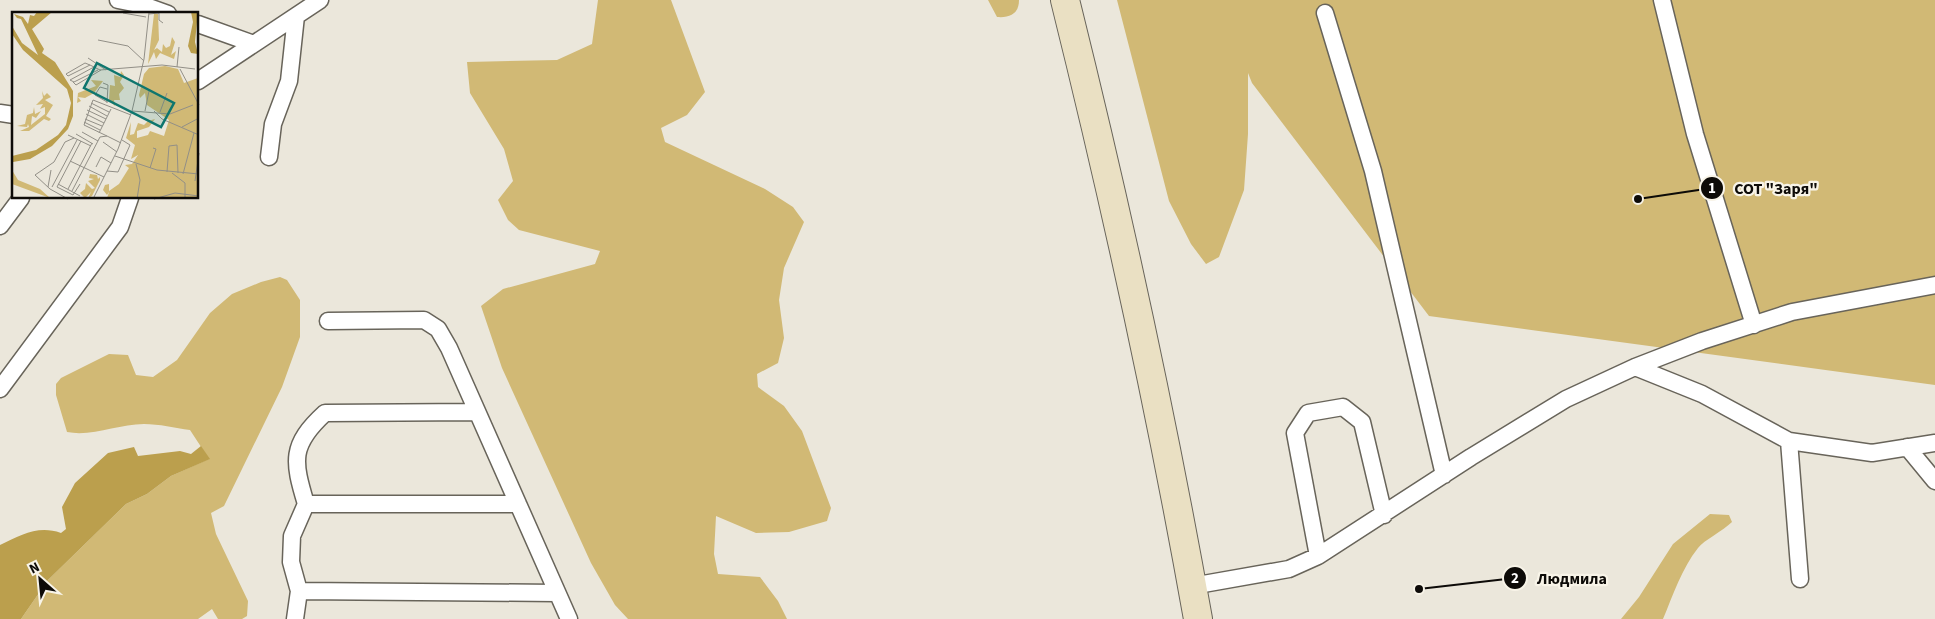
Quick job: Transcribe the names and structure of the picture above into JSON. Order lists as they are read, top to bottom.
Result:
{
  "places": ["СОТ \"Заря\"", "Людмила"],
  "north": "top left"
}
